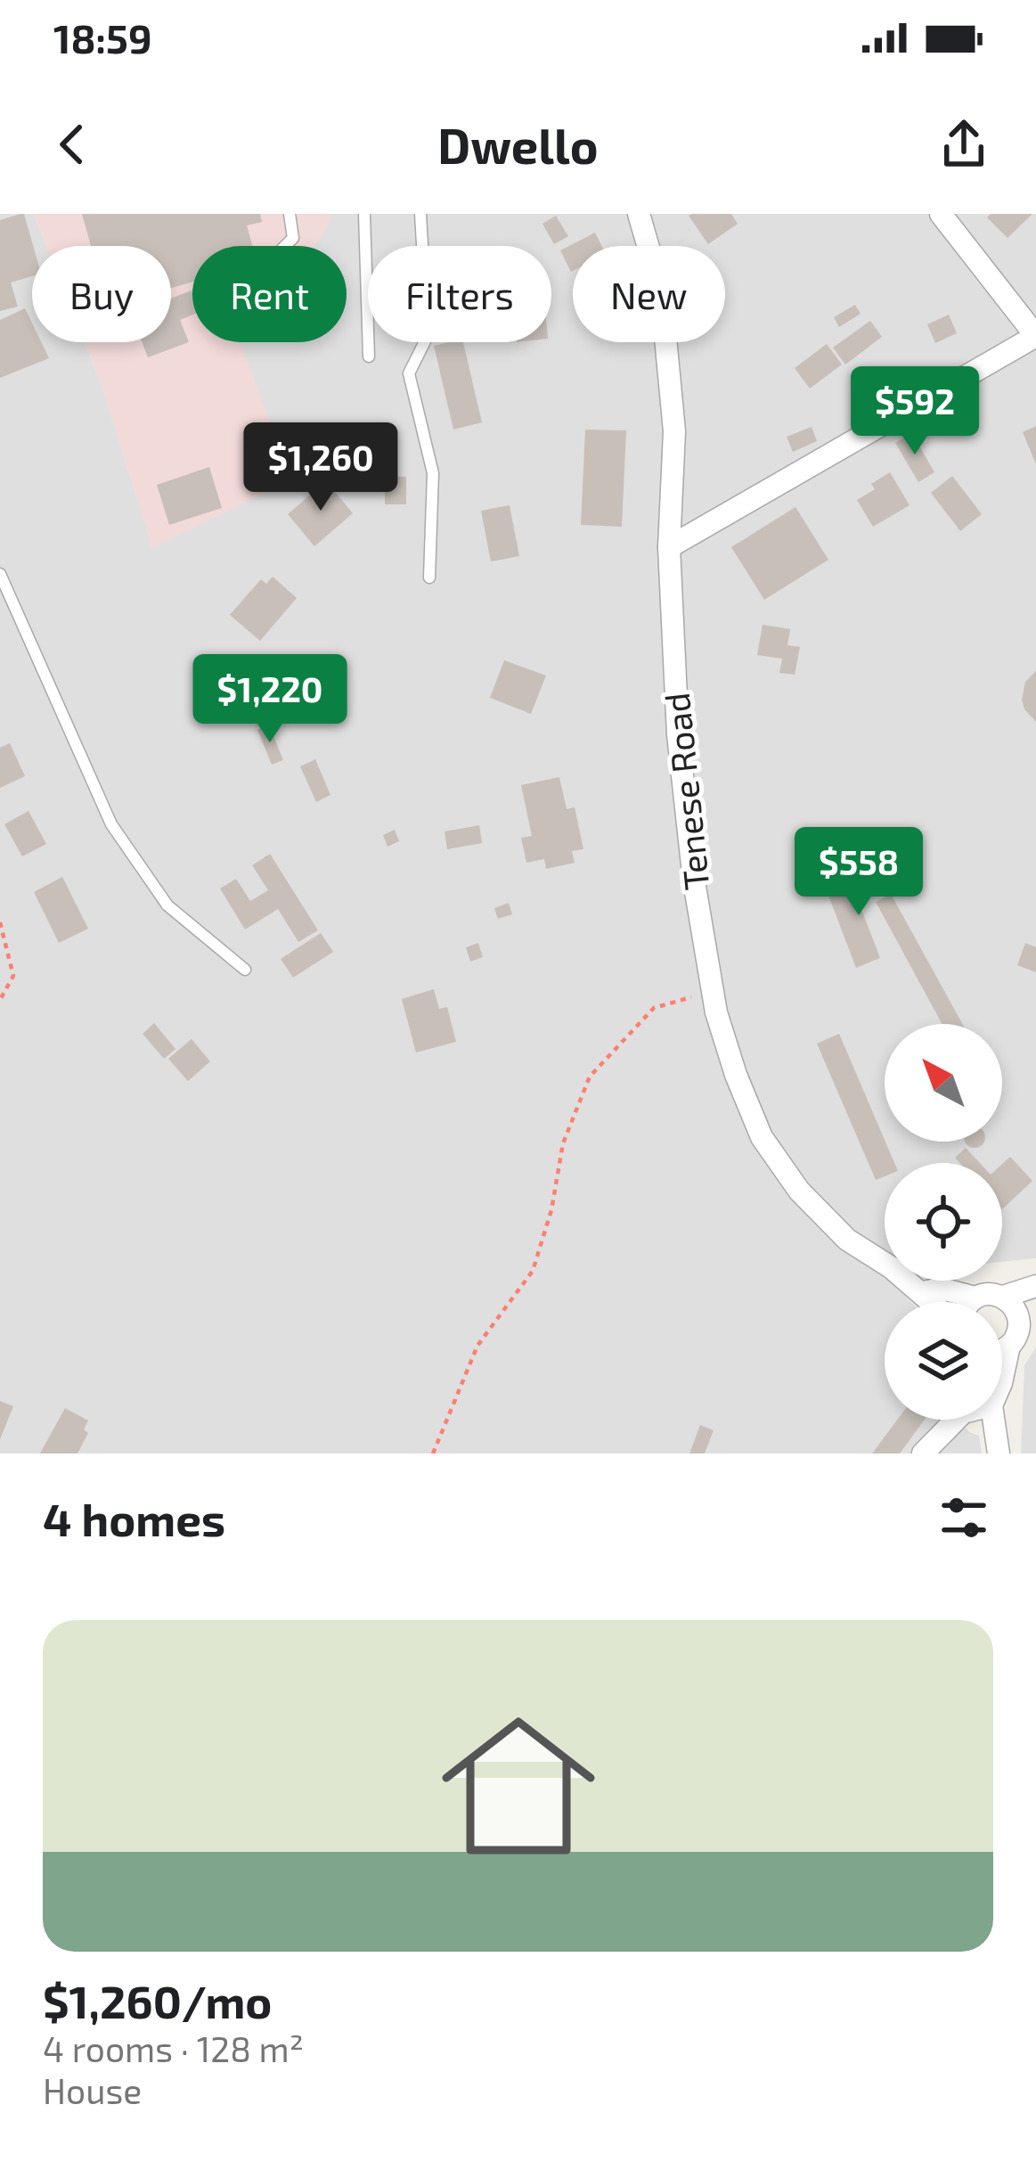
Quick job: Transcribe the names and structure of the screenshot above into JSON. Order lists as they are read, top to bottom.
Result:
{
  "streets": {
    "street": ["Tenese Road"]
  },
  "north": "top left",
  "page": {
    "status": "18:59",
    "header": "Dwello",
    "chip": [
      "Buy",
      "Rent",
      "Filters",
      "New"
    ],
    "price": [
      "$592",
      "$1,260",
      "$1,220",
      "$558"
    ],
    "heading": "4 homes",
    "list": [
      {
        "name": "$1,260/mo",
        "note": "4 rooms · 128 m² · House"
      }
    ]
  }
}
